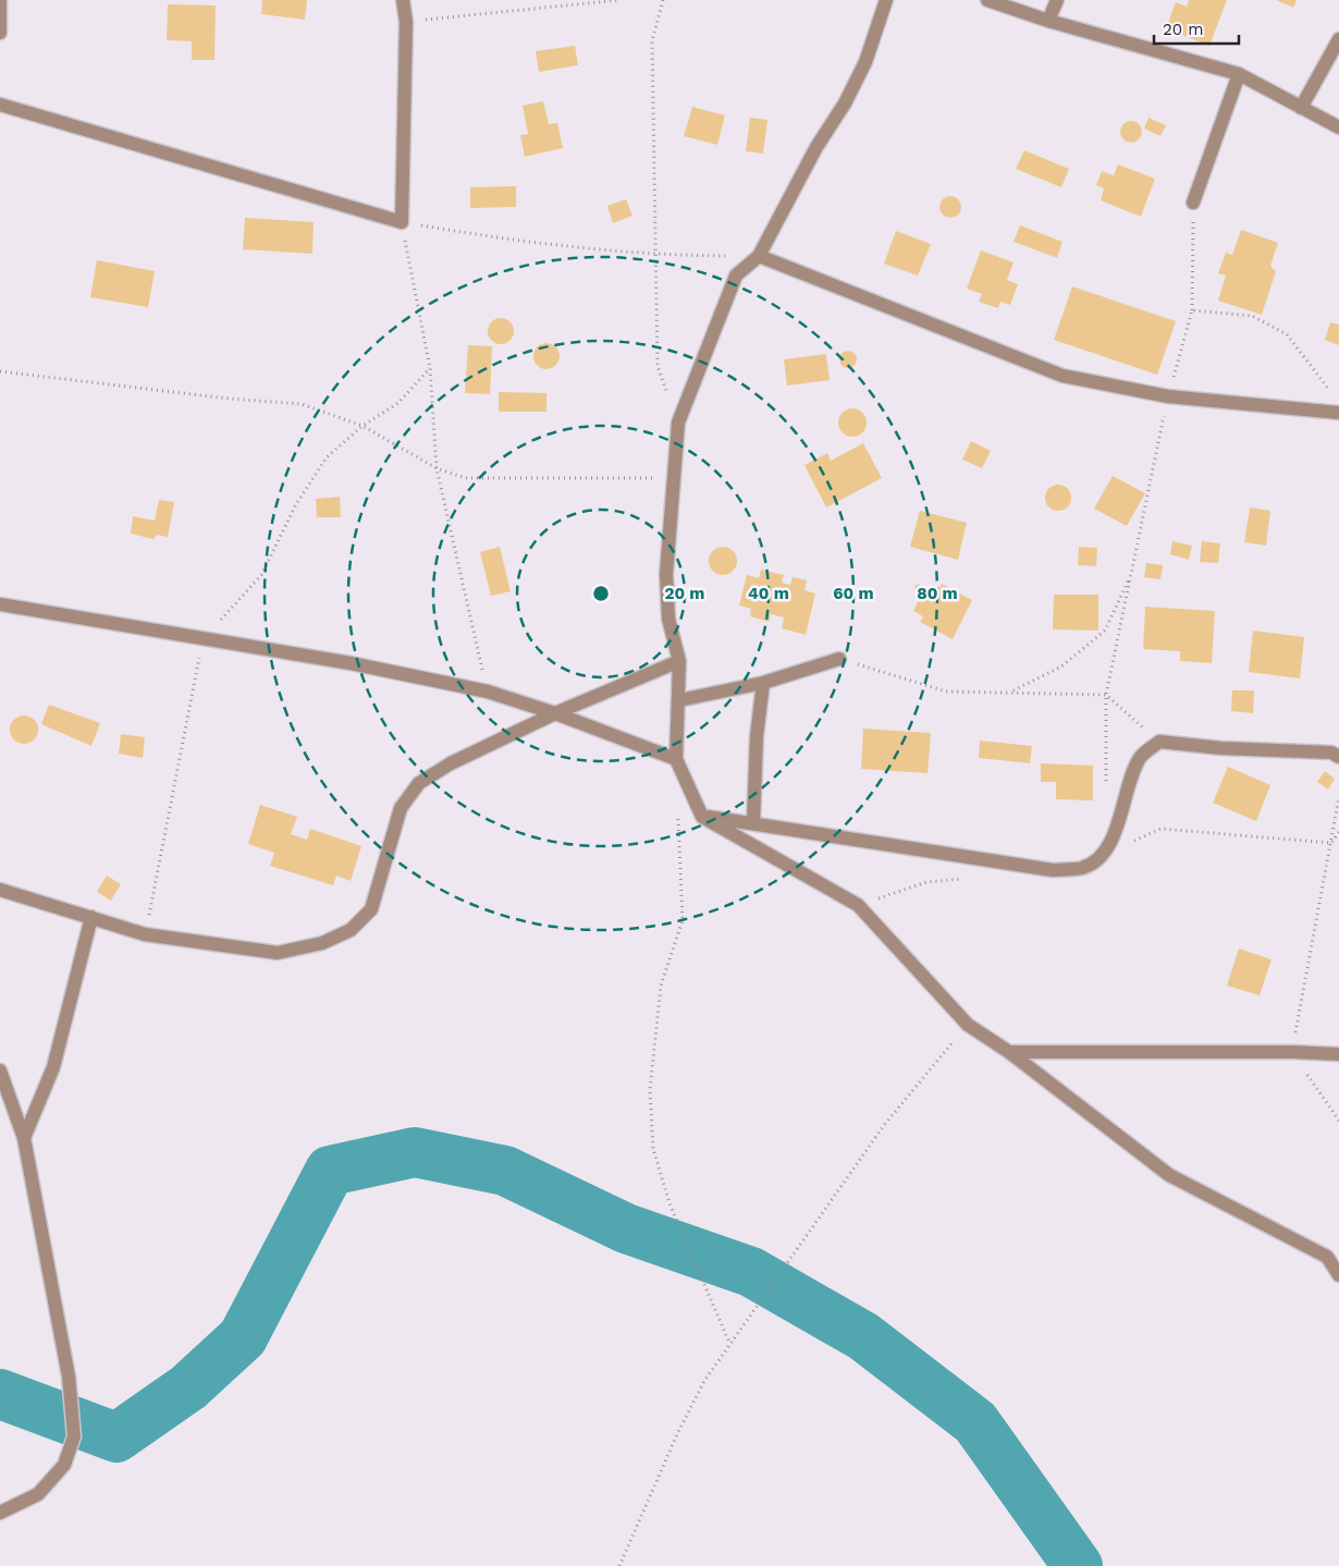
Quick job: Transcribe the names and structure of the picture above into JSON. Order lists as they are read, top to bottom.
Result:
{
  "scale_bar": "20 m",
  "rings": [
    "20 m",
    "40 m",
    "60 m",
    "80 m"
  ]
}
